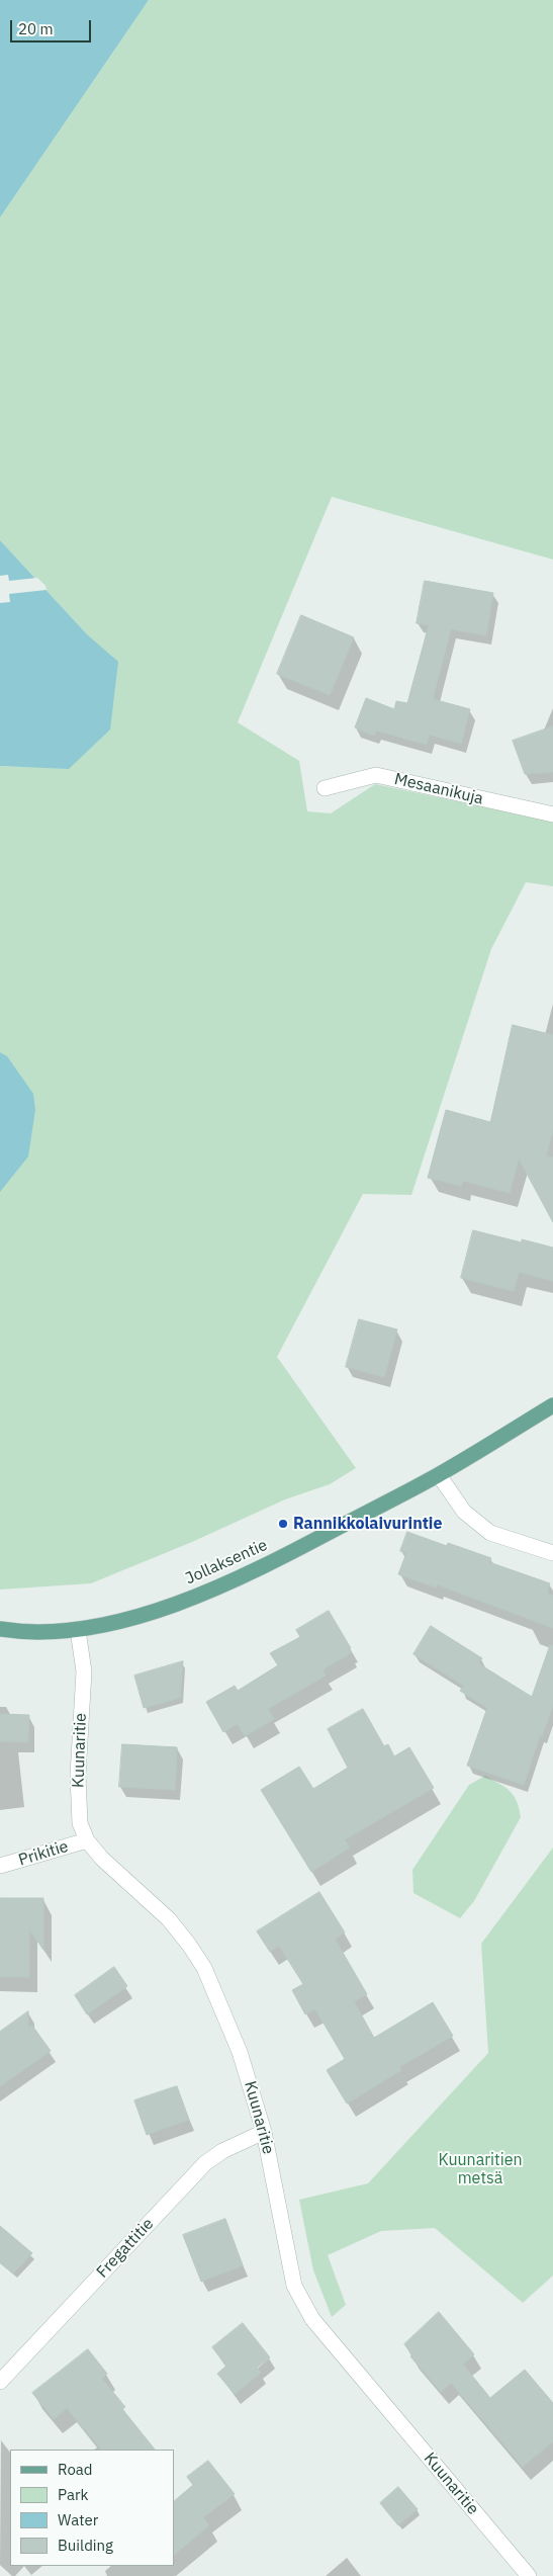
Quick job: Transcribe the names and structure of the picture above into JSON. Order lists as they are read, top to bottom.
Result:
{
  "streets": {
    "main road": ["Jollaksentie"],
    "street": [
      "Mesaanikuja",
      "Kuunaritie",
      "Prikitie",
      "Fregattitie"
    ]
  },
  "crossings": [
    ["Jollaksentie", "Kuunaritie"],
    ["Kuunaritie", "Prikitie"],
    ["Kuunaritie", "Fregattitie"]
  ],
  "parks": ["Kuunaritien metsä"],
  "places": ["Rannikkolaivurintie"],
  "legend": [
    "Road",
    "Park",
    "Water",
    "Building"
  ],
  "scale_bar": "20 m"
}
